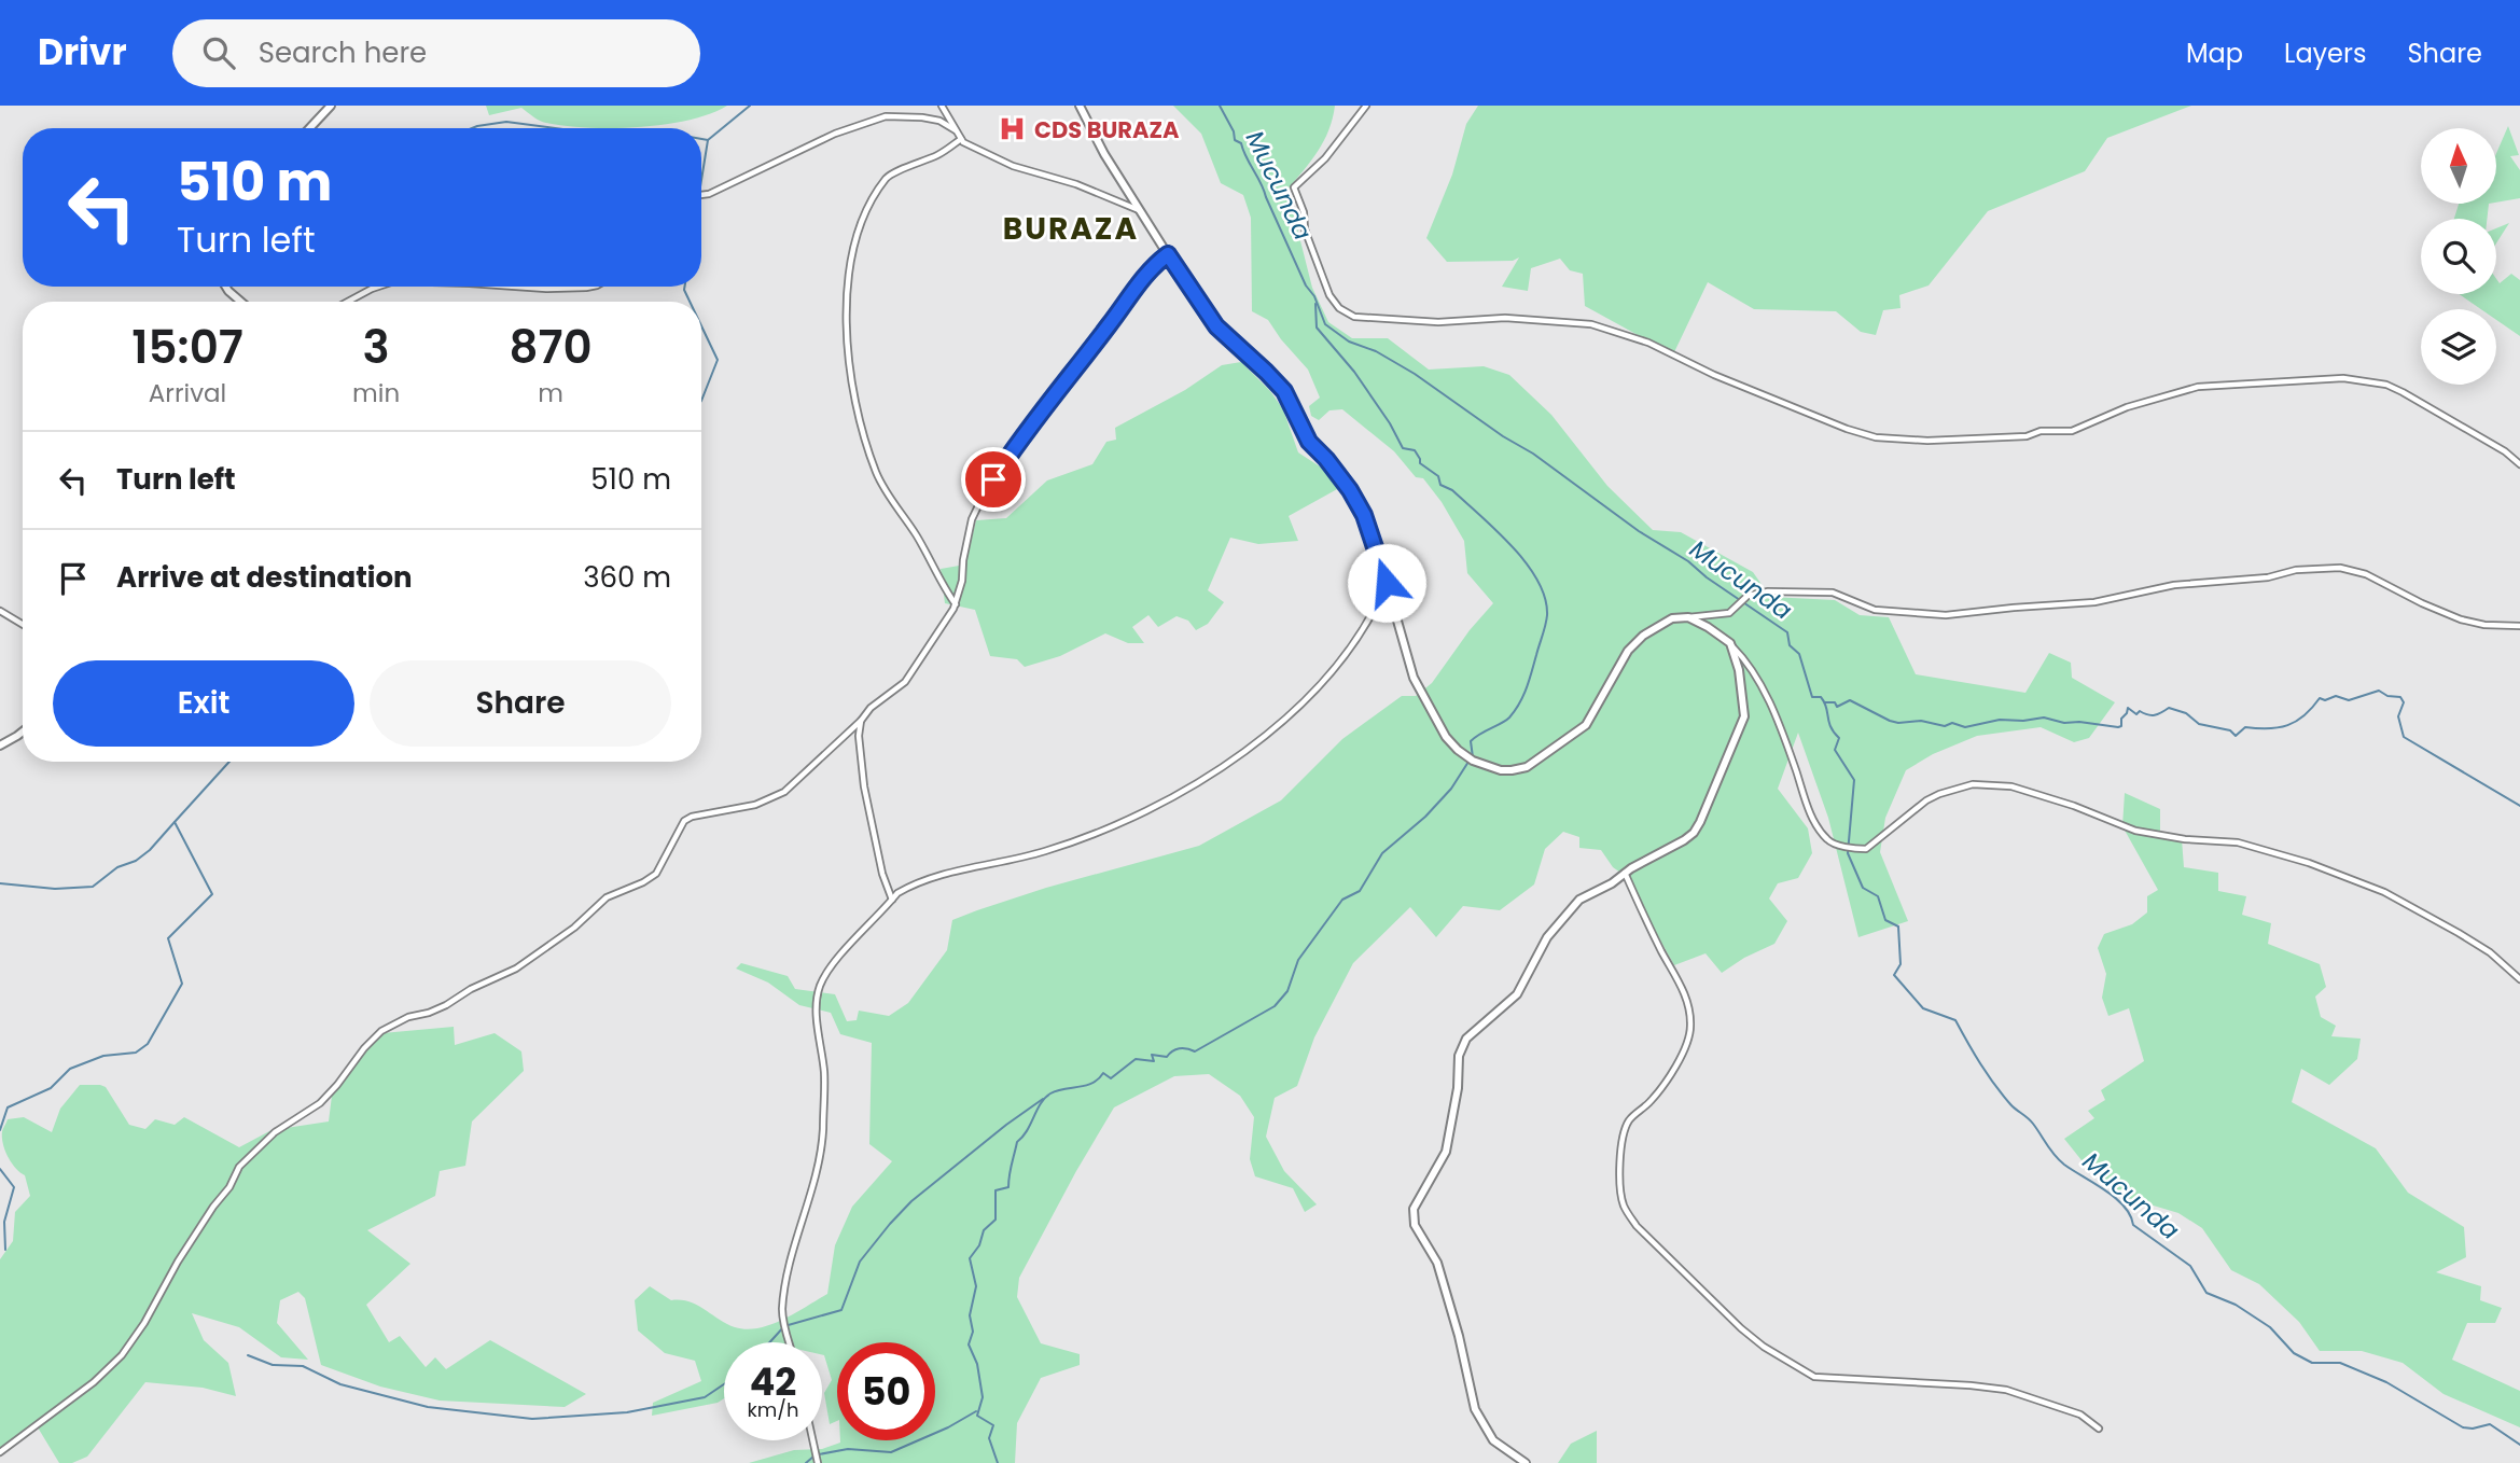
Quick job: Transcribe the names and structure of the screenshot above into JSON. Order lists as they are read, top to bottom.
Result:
{
  "districts": ["BURAZA"],
  "water": ["Mucunda"],
  "places": {
    "hospital": ["CDS BURAZA"]
  },
  "north": "top",
  "page": {
    "header": "Drivr",
    "search": "Search here",
    "nav": ["Map", "Layers", "Share"],
    "turn": ["510 m", "Turn left"],
    "eta": [
      "15:07",
      "Arrival",
      "3",
      "min",
      "870",
      "m"
    ],
    "list": [
      {
        "name": "Turn left",
        "value": "510 m"
      },
      {
        "name": "Arrive at destination",
        "value": "360 m"
      }
    ],
    "buttons": ["Exit", "Share"],
    "speed": "42 km/h",
    "limit": "50"
  }
}
